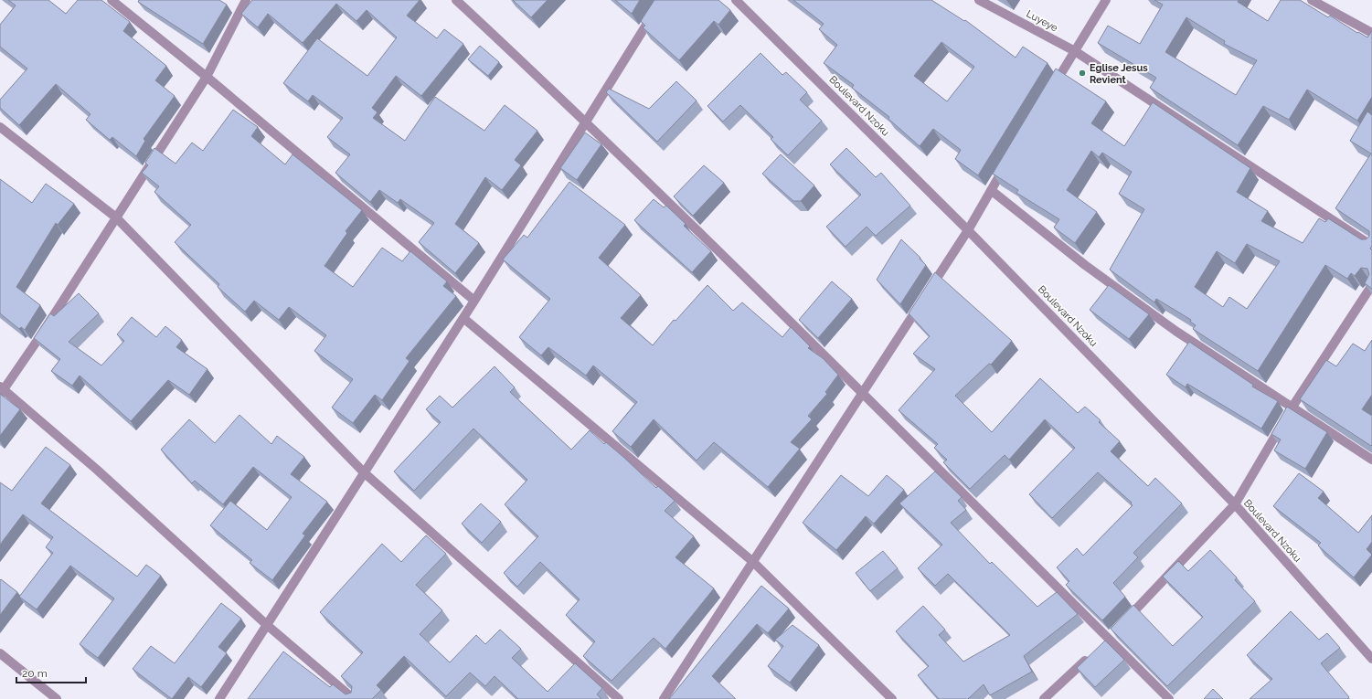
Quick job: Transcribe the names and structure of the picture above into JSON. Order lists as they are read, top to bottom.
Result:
{
  "streets": {
    "street": ["Luyeye", "Boulevard Nzoku"]
  },
  "places": ["Eglise Jesus Revient"],
  "scale_bar": "20 m"
}
